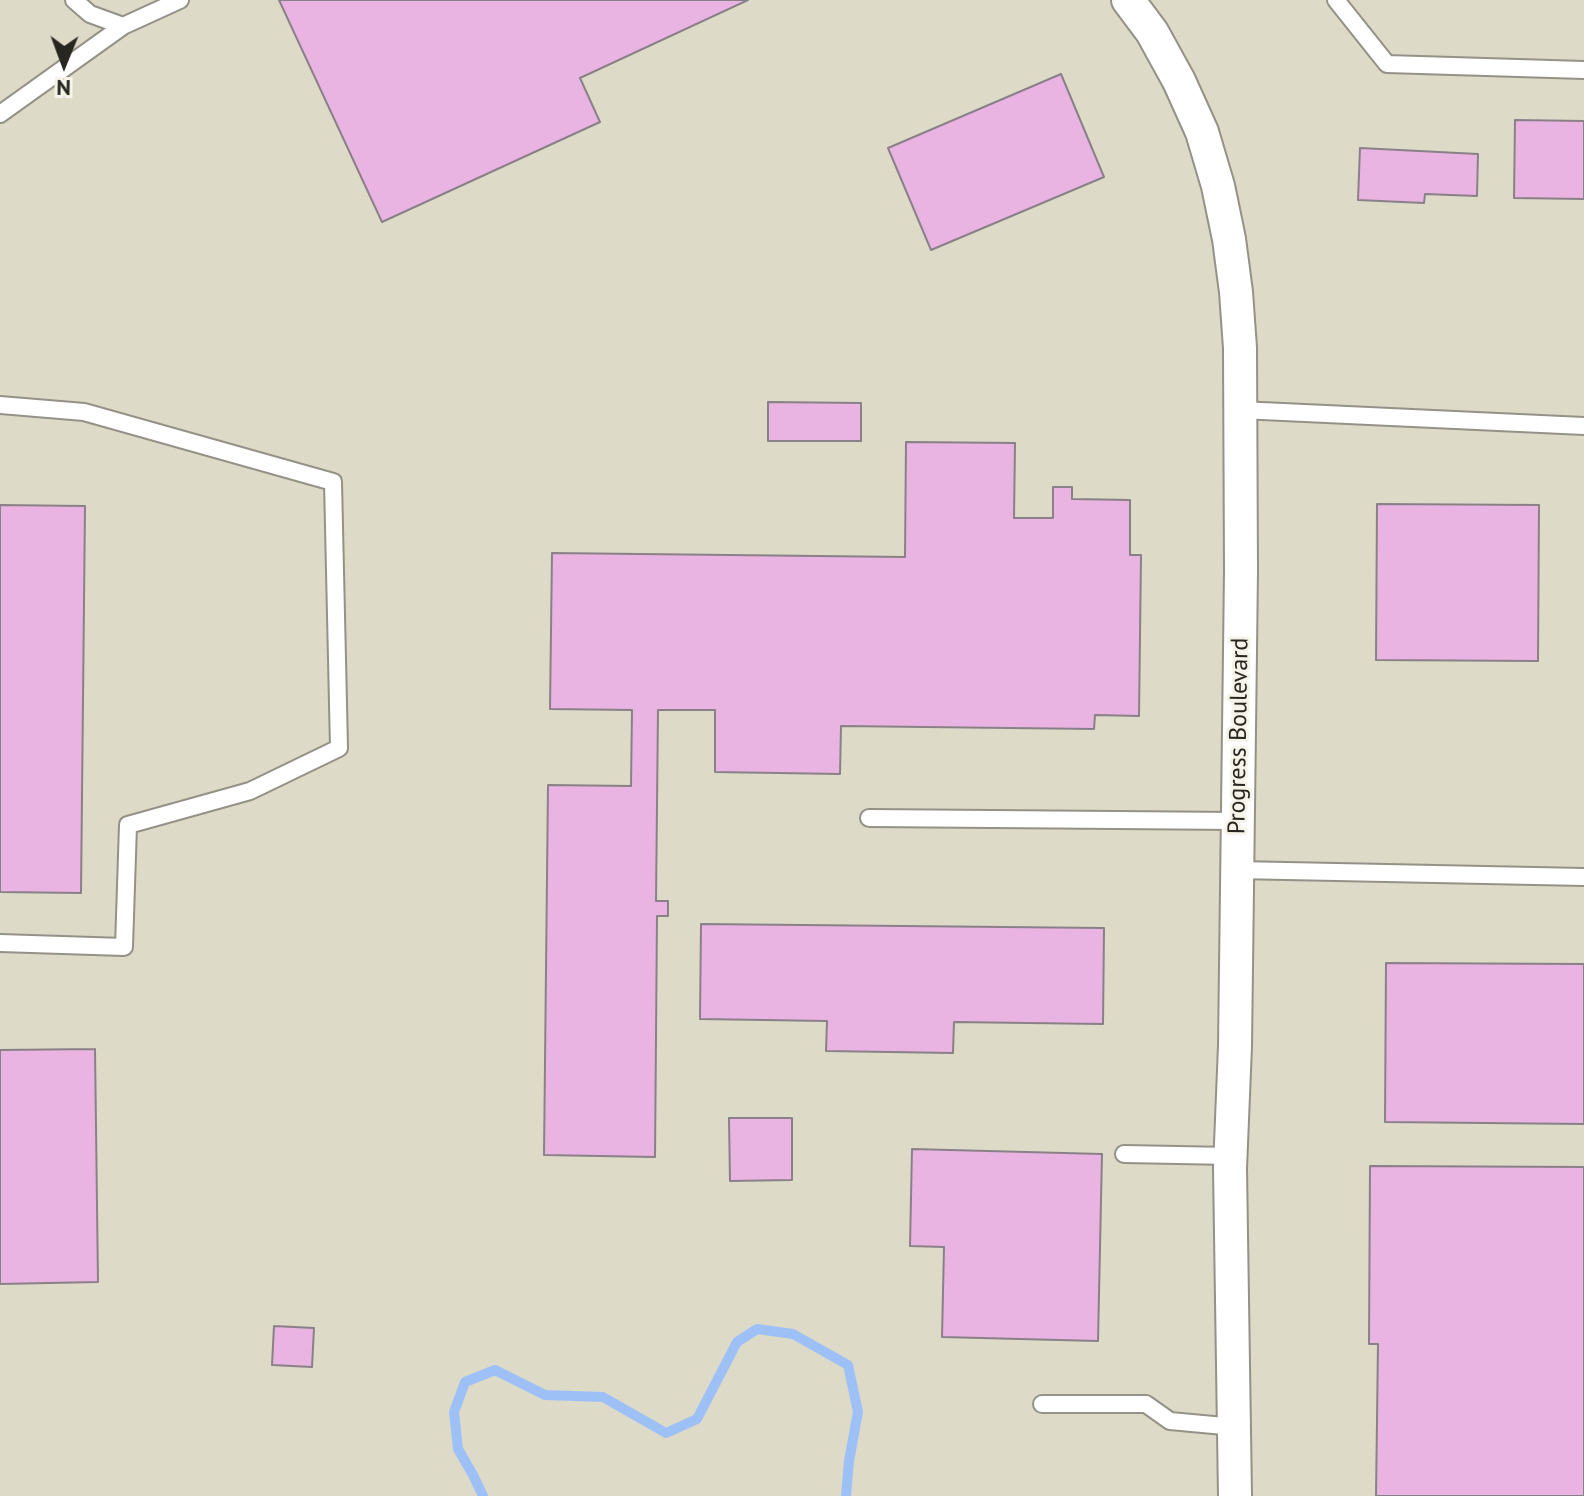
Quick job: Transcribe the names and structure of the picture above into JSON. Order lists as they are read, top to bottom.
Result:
{
  "streets": {
    "street": ["Progress Boulevard"]
  },
  "north": "bottom"
}
